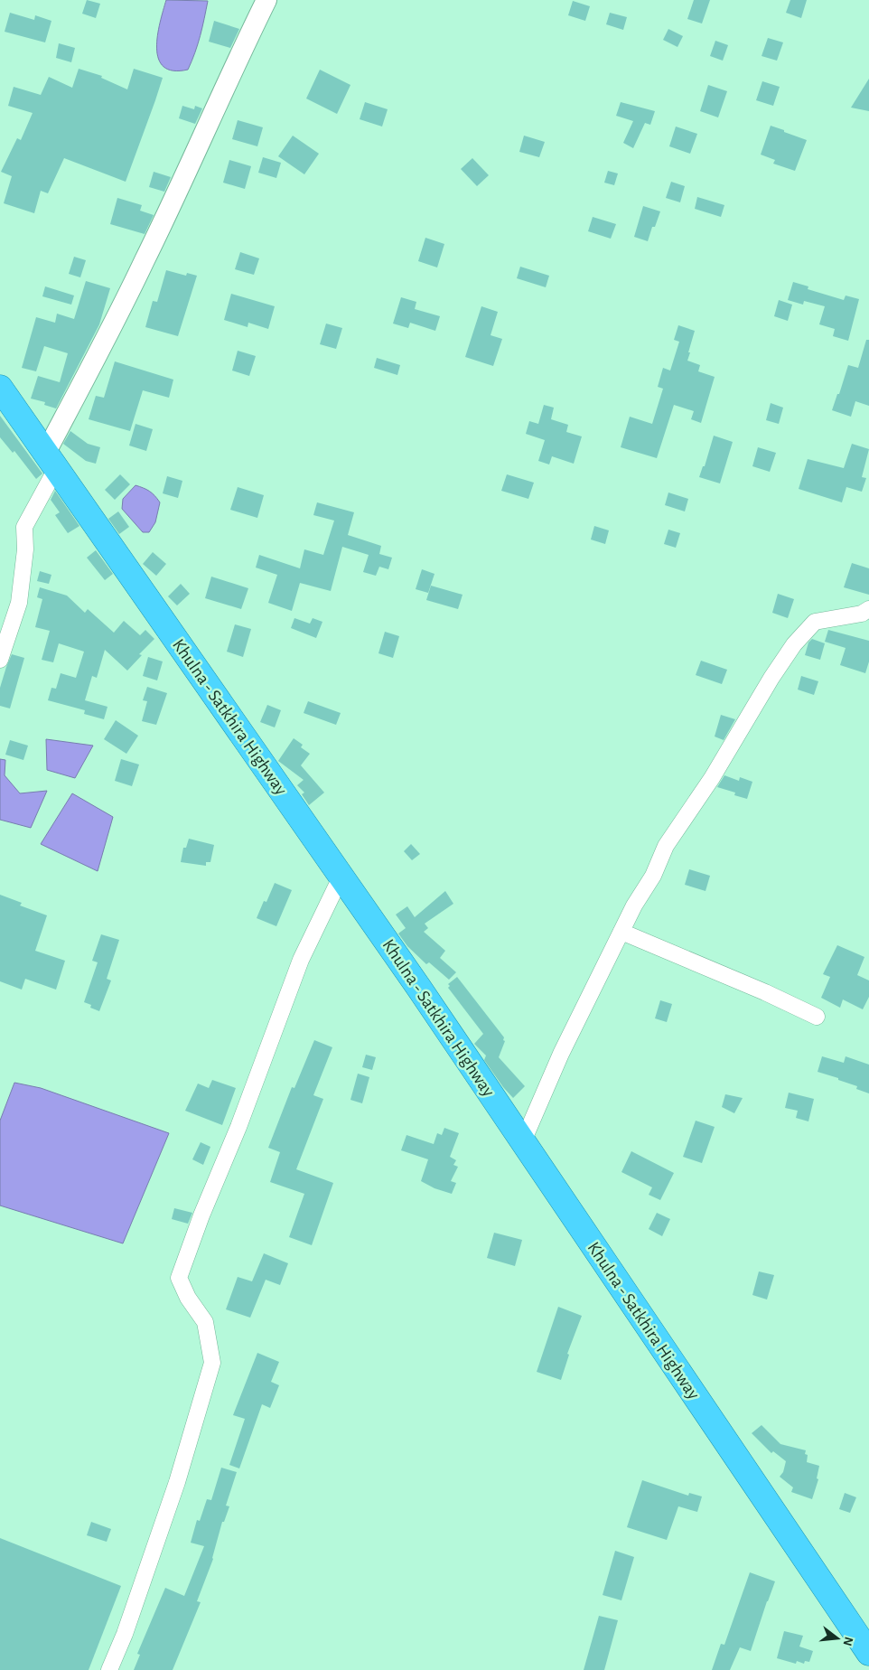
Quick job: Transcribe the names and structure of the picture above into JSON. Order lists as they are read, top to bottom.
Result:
{
  "streets": {
    "highway": ["Khulna - Satkhira Highway"]
  },
  "north": "right"
}
